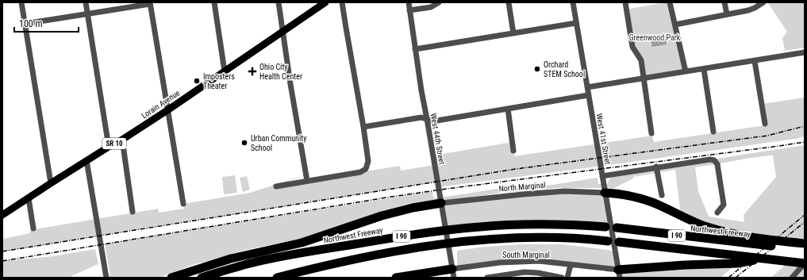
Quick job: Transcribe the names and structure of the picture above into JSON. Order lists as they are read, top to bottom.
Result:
{
  "streets": {
    "highway": ["Northwest Freeway", "I 90"],
    "main road": ["Lorain Avenue", "SR 10"],
    "street": [
      "West 44th Street",
      "West 41st Street",
      "North Marginal",
      "South Marginal"
    ]
  },
  "crossings": [
    ["West 44th Street", "North Marginal"],
    ["West 44th Street", "South Marginal"],
    ["West 41st Street", "North Marginal"],
    ["West 41st Street", "South Marginal"]
  ],
  "parks": ["Greenwood Park"],
  "places": {
    "other": ["Orchard STEM School", "Imposters Theater", "Urban Community School"],
    "health": ["Ohio City Health Center"]
  },
  "scale_bar": "100 m"
}
